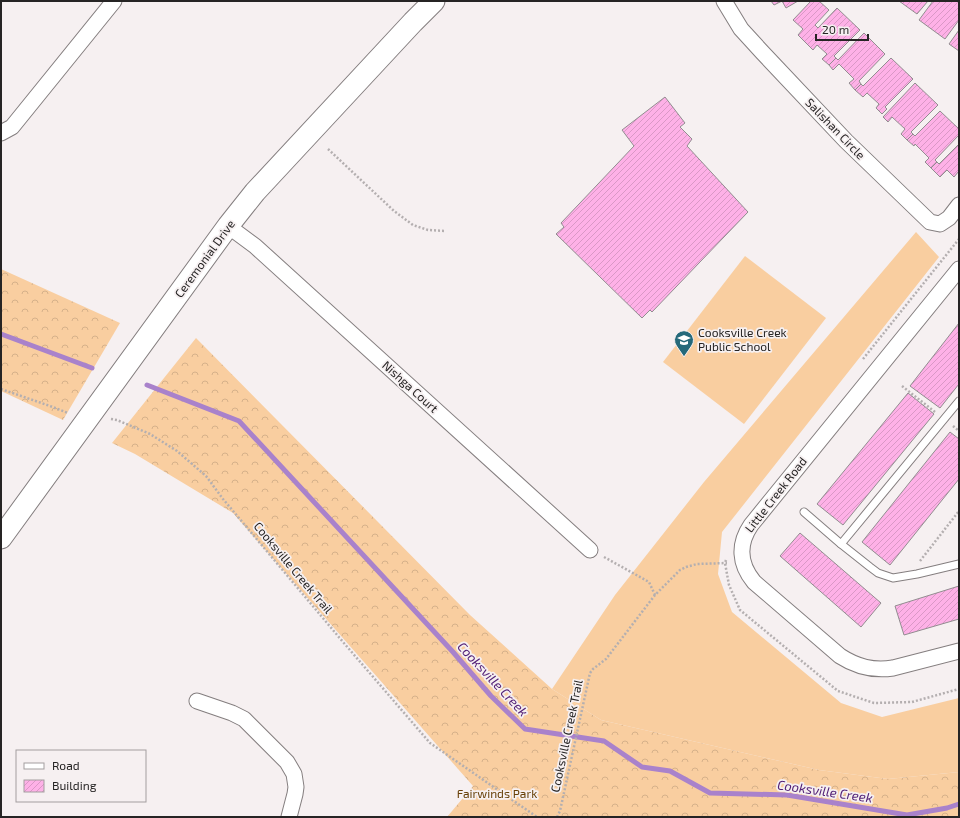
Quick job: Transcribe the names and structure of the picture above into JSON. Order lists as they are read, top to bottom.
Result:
{
  "streets": {
    "street": [
      "Salishan Circle",
      "Ceremonial Drive",
      "Nishga Court",
      "Little Creek Road"
    ],
    "path": ["Cooksville Creek Trail"]
  },
  "crossings": [
    ["Ceremonial Drive", "Nishga Court"],
    ["Ceremonial Drive", "Cooksville Creek Trail"]
  ],
  "water": ["Cooksville Creek"],
  "parks": ["Fairwinds Park"],
  "places": {
    "school or university": ["Cooksville Creek Public School"]
  },
  "legend": ["Road", "Building"],
  "scale_bar": "20 m"
}
